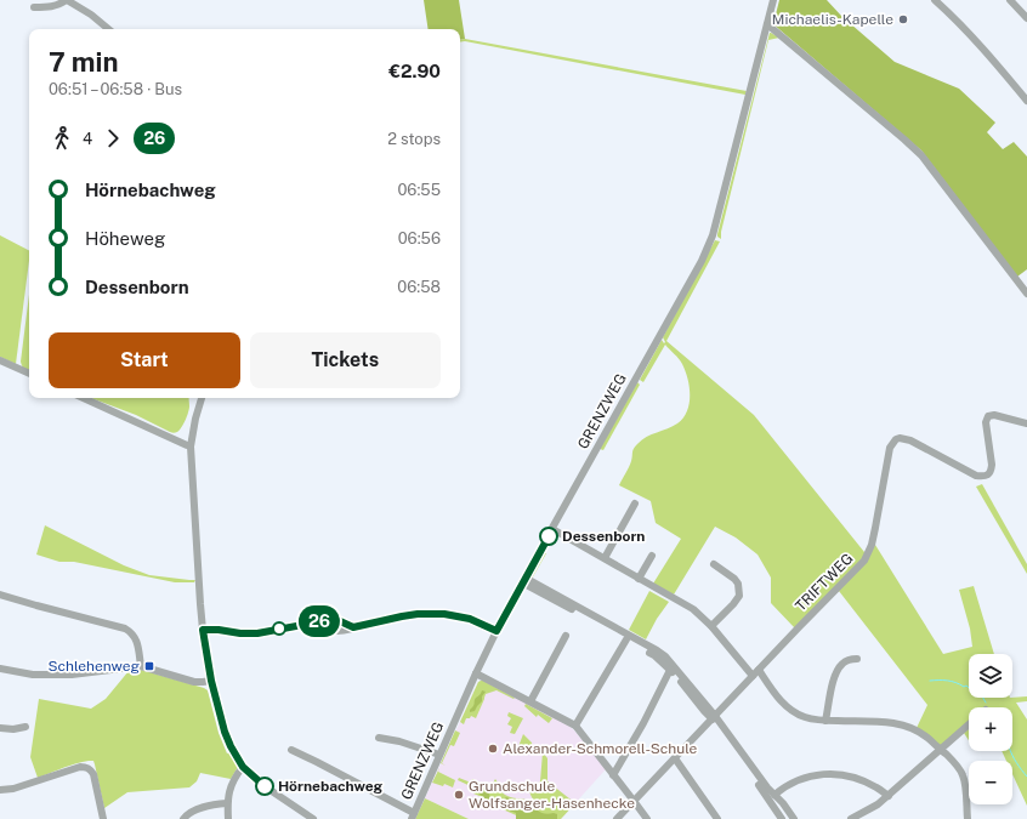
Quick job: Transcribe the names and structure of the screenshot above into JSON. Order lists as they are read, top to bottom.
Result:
{
  "streets": {
    "street": ["GRENZWEG", "TRIFTWEG"]
  },
  "places": {
    "other": [
      "Michaelis-Kapelle",
      "Dessenborn",
      "Alexander-Schmorell-Schule",
      "Hörnebachweg",
      "Grundschule Wolfsanger-Hasenhecke"
    ],
    "transit": ["Schlehenweg"]
  },
  "lines": ["bus line 26"],
  "page": {
    "on_map": "26",
    "heading": ["7 min", "06:51 – 06:58 · Bus", "€2.90"],
    "legs": ["4", "26", "2 stops"],
    "list": [
      {
        "name": "Hörnebachweg",
        "value": "06:55"
      },
      {
        "name": "Höheweg",
        "value": "06:56"
      },
      {
        "name": "Dessenborn",
        "value": "06:58"
      }
    ],
    "buttons": ["Start", "Tickets"],
    "map_buttons": ["+", "−"]
  }
}
